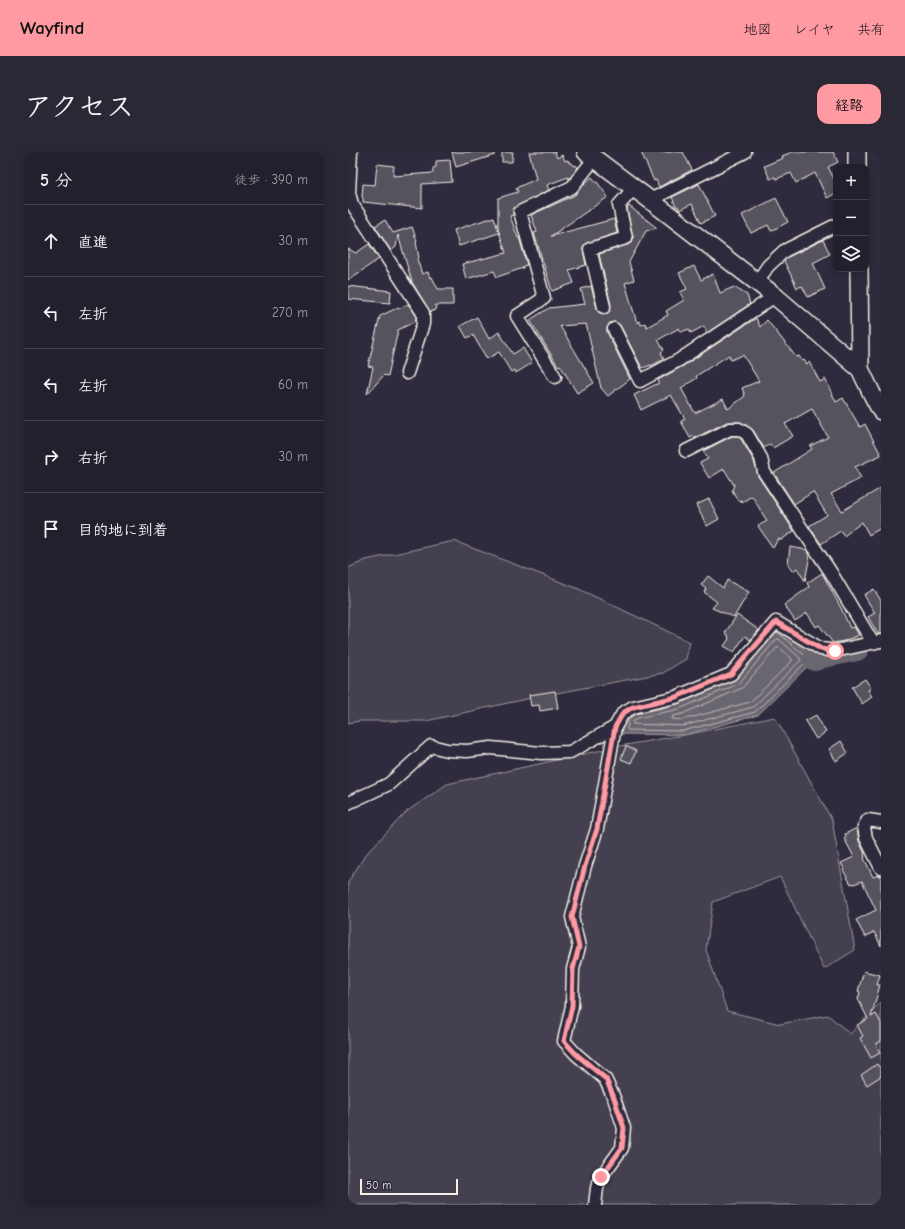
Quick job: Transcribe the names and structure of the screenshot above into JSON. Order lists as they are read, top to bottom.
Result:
{
  "scale_bar": "50 m",
  "page": {
    "header": "Wayfind",
    "nav": ["地図", "レイヤ", "共有"],
    "title": "アクセス",
    "buttons": "経路",
    "heading": ["5 分", "徒歩 · 390 m"],
    "map_buttons": ["+", "−"],
    "list": [
      ["直進", "30 m"],
      ["左折", "270 m"],
      ["左折", "60 m"],
      ["右折", "30 m"],
      "目的地に到着"
    ],
    "scale": "50 m"
  }
}
